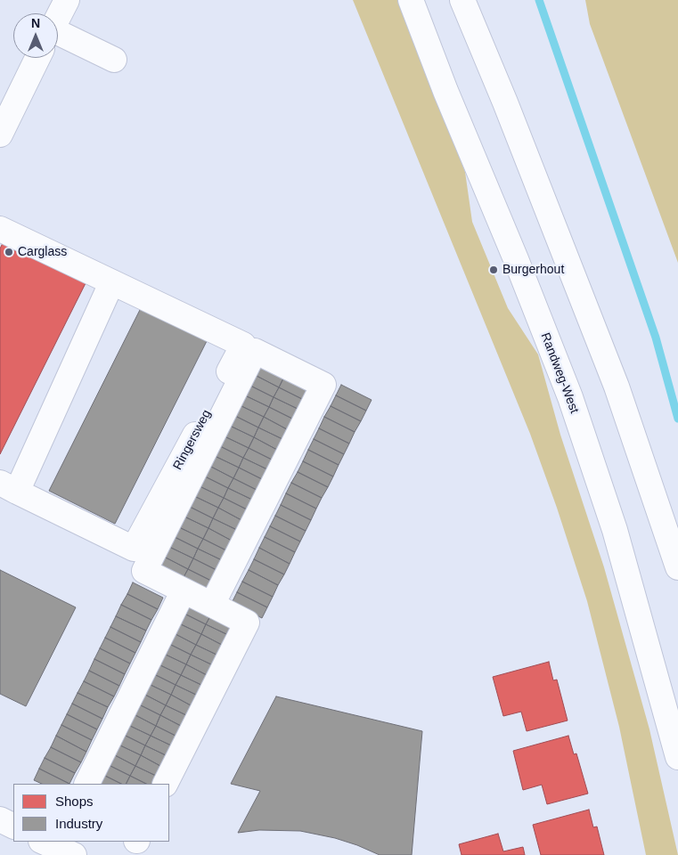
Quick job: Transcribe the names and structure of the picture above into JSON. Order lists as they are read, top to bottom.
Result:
{
  "streets": {
    "main road": ["Randweg-West", "Ringersweg"]
  },
  "places": ["Carglass", "Burgerhout"],
  "legend": ["Shops", "Industry"],
  "north": "top"
}
